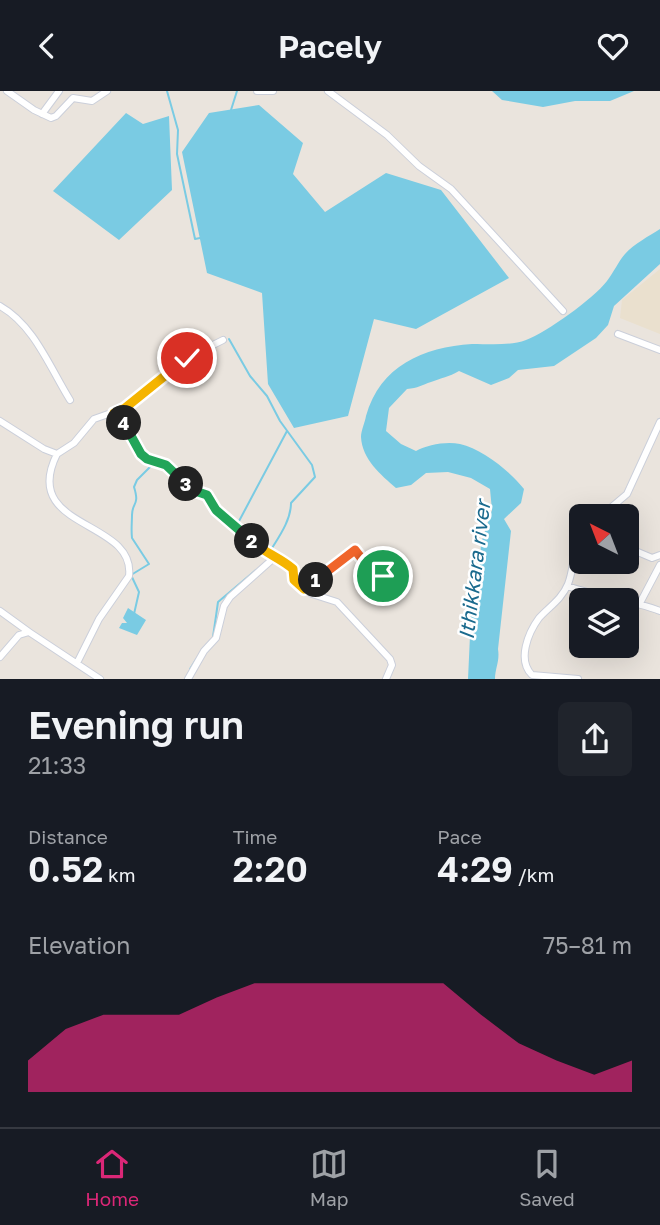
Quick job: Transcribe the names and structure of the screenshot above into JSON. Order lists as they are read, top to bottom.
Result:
{
  "water": ["Ithikkara river"],
  "north": "top left",
  "page": {
    "header": "Pacely",
    "pins": [
      "4",
      "3",
      "2",
      "1"
    ],
    "heading": ["Evening run", "21:33"],
    "stats": [
      ["Distance", "0.52 km"],
      ["Time", "2:20"],
      ["Pace", "4:29 /km"]
    ],
    "chart": ["Elevation", "75–81 m"],
    "tabs": ["Home", "Map", "Saved"]
  }
}
